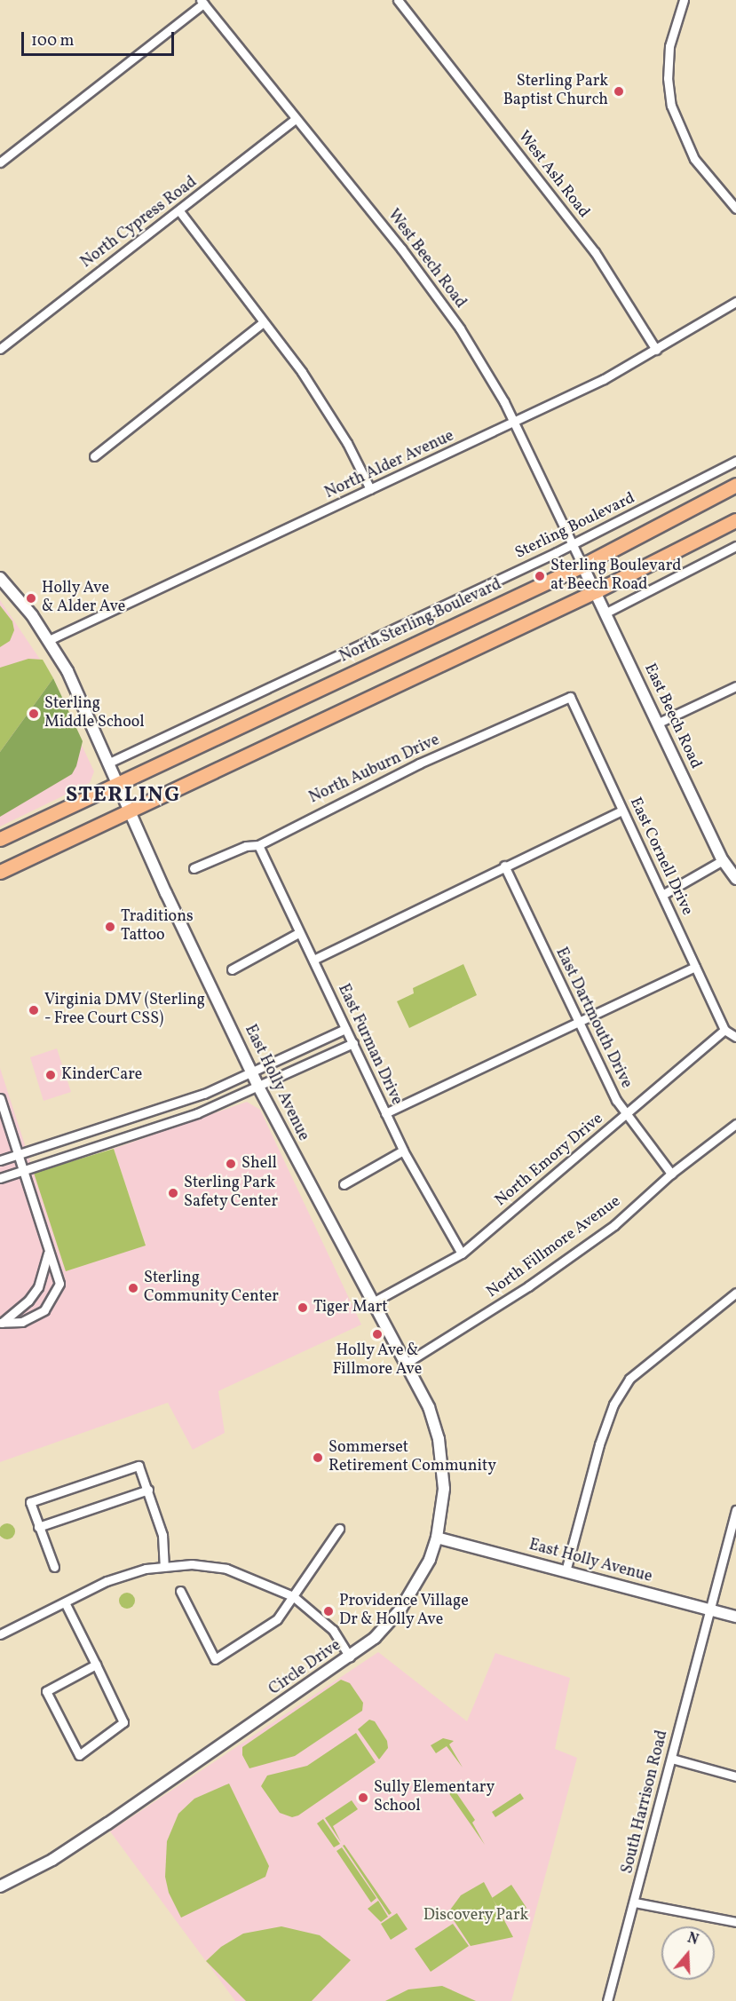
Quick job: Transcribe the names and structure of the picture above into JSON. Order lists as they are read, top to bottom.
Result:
{
  "streets": {
    "main road": ["North Sterling Boulevard"],
    "street": [
      "West Ash Road",
      "North Cypress Road",
      "West Beech Road",
      "North Alder Avenue",
      "Sterling Boulevard",
      "East Beech Road",
      "North Auburn Drive",
      "East Cornell Drive",
      "East Dartmouth Drive",
      "East Furman Drive",
      "East Holly Avenue",
      "North Emory Drive",
      "North Fillmore Avenue",
      "Circle Drive",
      "South Harrison Road"
    ]
  },
  "crossings": [
    ["West Ash Road", "North Alder Avenue"],
    ["North Cypress Road", "West Beech Road"],
    ["West Beech Road", "North Alder Avenue"],
    ["West Beech Road", "Sterling Boulevard"],
    ["West Beech Road", "North Sterling Boulevard"],
    ["West Beech Road", "East Beech Road"],
    ["North Alder Avenue", "East Holly Avenue"],
    ["Sterling Boulevard", "East Holly Avenue"],
    ["North Sterling Boulevard", "East Beech Road"],
    ["North Sterling Boulevard", "East Holly Avenue"],
    ["North Auburn Drive", "East Cornell Drive"],
    ["North Auburn Drive", "East Furman Drive"],
    ["East Cornell Drive", "North Emory Drive"],
    ["East Dartmouth Drive", "North Emory Drive"],
    ["East Dartmouth Drive", "North Fillmore Avenue"],
    ["East Furman Drive", "North Emory Drive"],
    ["East Holly Avenue", "North Emory Drive"],
    ["East Holly Avenue", "North Fillmore Avenue"],
    ["East Holly Avenue", "Circle Drive"],
    ["East Holly Avenue", "South Harrison Road"],
    ["North Fillmore Avenue", "Circle Drive"]
  ],
  "districts": ["STERLING"],
  "parks": ["Discovery Park"],
  "places": [
    "Sterling Park Baptist Church",
    "Sterling Boulevard at Beech Road",
    "Holly Ave & Alder Ave",
    "Sterling Middle School",
    "Traditions Tattoo",
    "Virginia DMV (Sterling - Free Court CSS)",
    "KinderCare",
    "Shell",
    "Sterling Park Safety Center",
    "Sterling Community Center",
    "Tiger Mart",
    "Holly Ave & Fillmore Ave",
    "Sommerset Retirement Community",
    "Providence Village Dr & Holly Ave",
    "Sully Elementary School"
  ],
  "scale_bar": "100 m",
  "north": "top"
}
